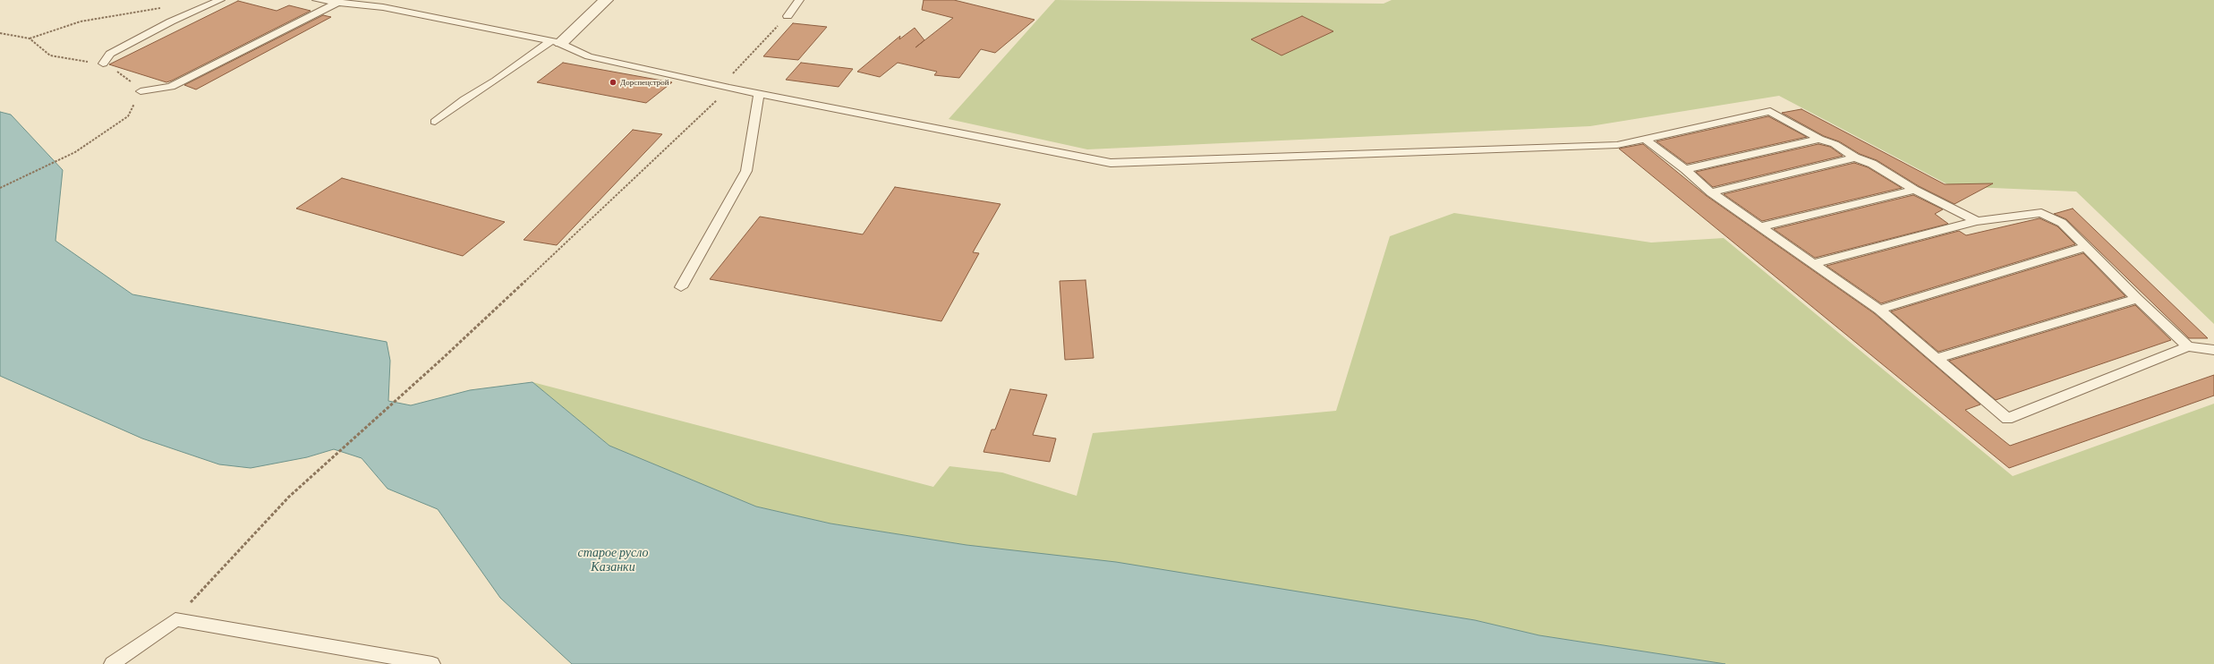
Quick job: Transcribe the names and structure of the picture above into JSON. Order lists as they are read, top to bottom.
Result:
{
  "water": ["старое русло Казанки"],
  "places": ["Дорспецстрой"]
}
